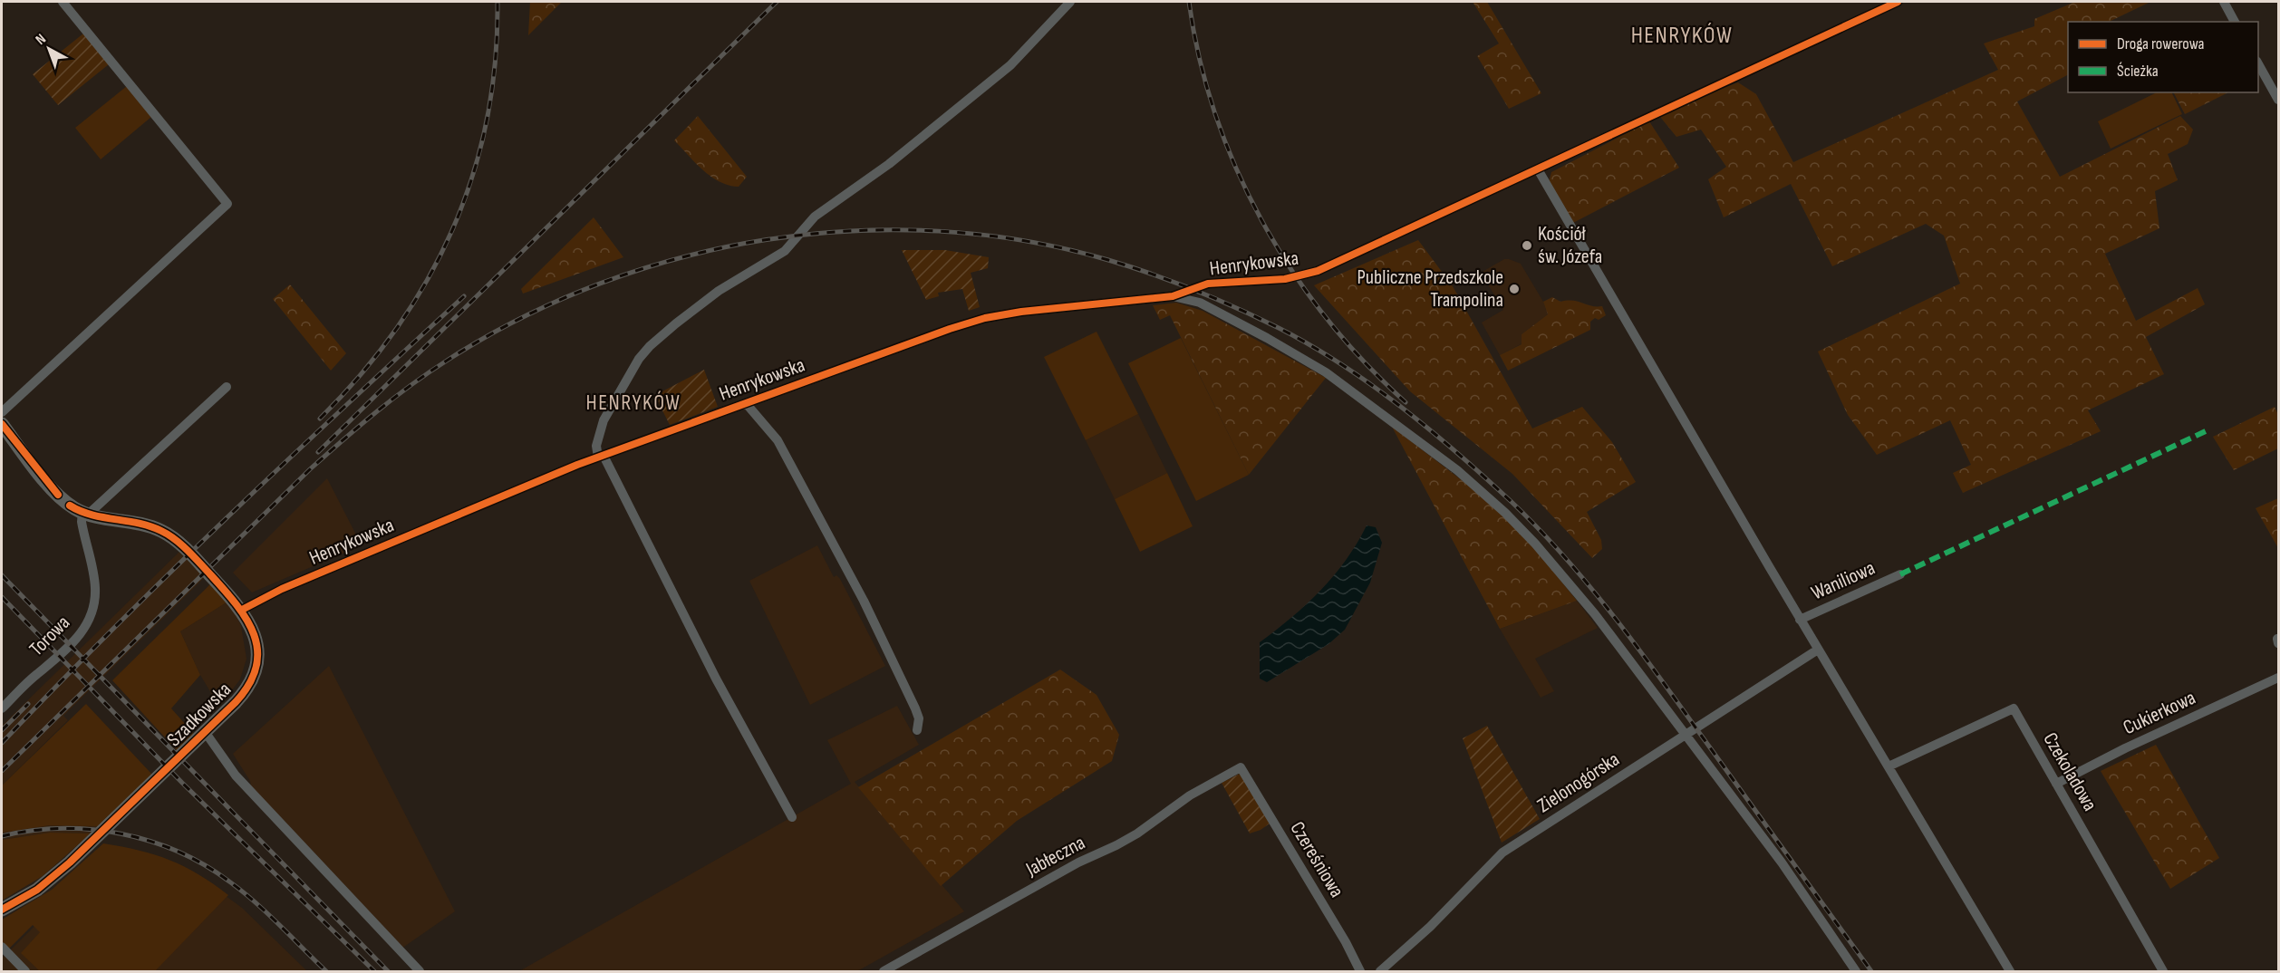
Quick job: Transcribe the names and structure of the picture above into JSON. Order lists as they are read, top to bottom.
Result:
{
  "streets": {
    "street": [
      "Henrykowska",
      "Waniliowa",
      "Torowa",
      "Cukierkowa",
      "Szadkowska",
      "Czekoladowa",
      "Zielonogórska",
      "Jabłeczna",
      "Czereśniowa"
    ]
  },
  "crossings": [
    ["Henrykowska", "Szadkowska"],
    ["Torowa", "Szadkowska"],
    ["Cukierkowa", "Czekoladowa"],
    ["Jabłeczna", "Czereśniowa"]
  ],
  "districts": ["HENRYKÓW", "HENRYKÓW"],
  "places": ["Kościół św. Józefa", "Publiczne Przedszkole Trampolina"],
  "legend": ["Droga rowerowa", "Ścieżka"],
  "north": "top left"
}
